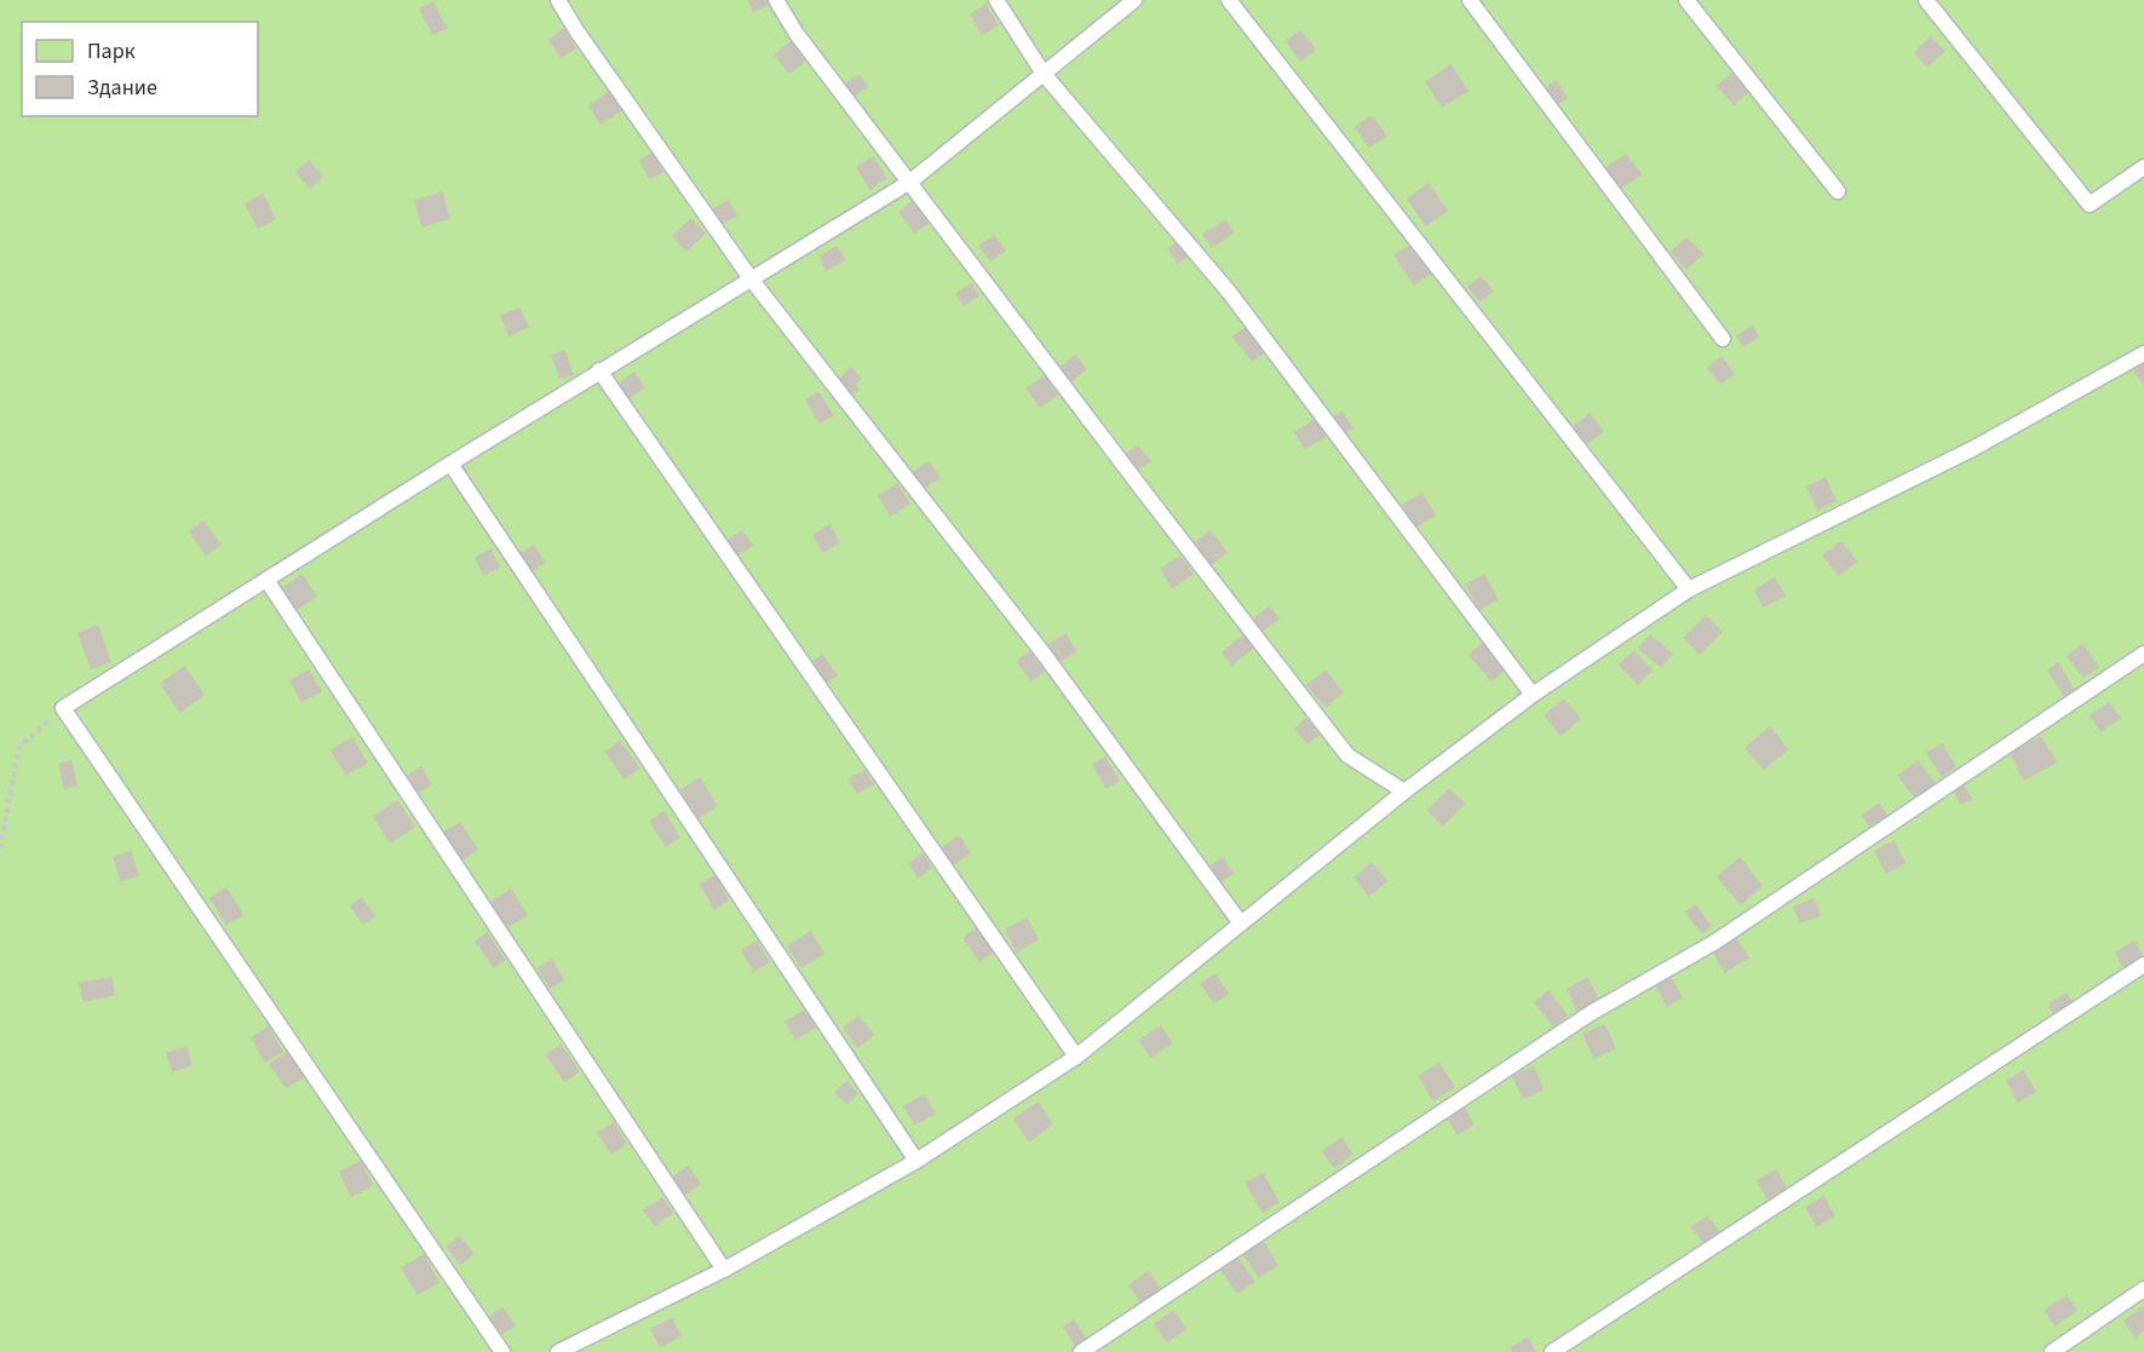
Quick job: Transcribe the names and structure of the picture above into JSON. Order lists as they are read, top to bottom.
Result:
{
  "legend": ["Парк", "Здание"]
}
